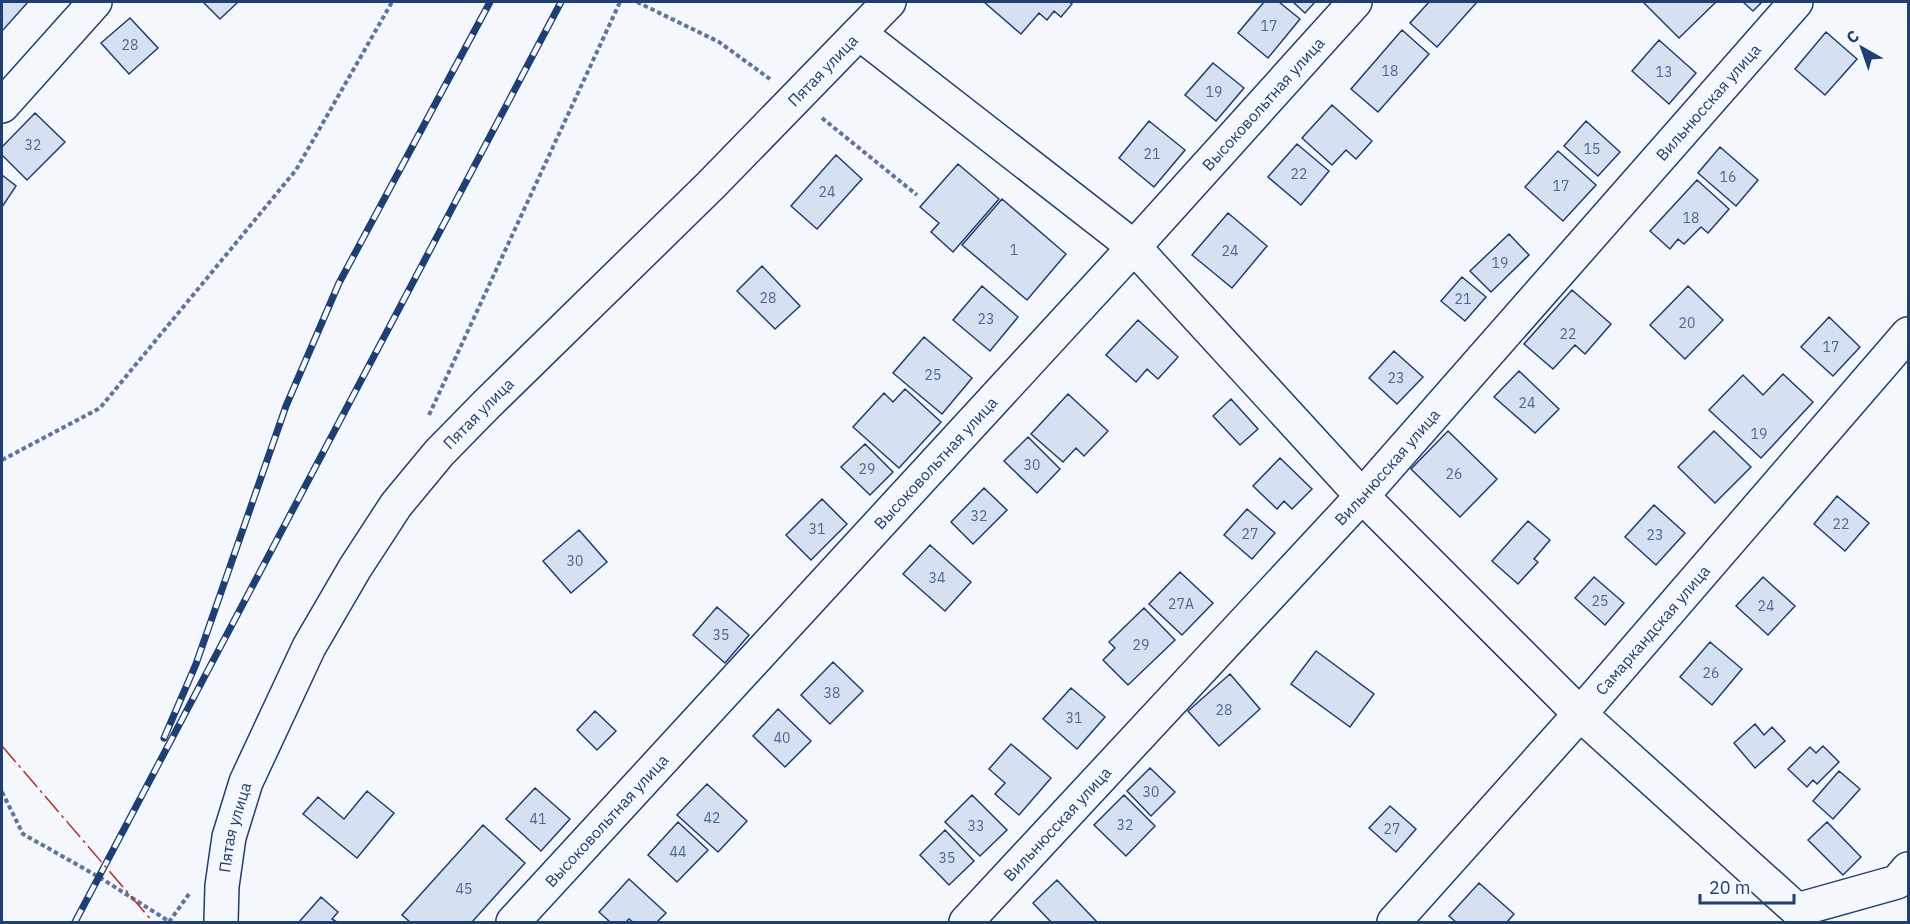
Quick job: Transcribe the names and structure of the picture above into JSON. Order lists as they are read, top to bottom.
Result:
{
  "streets": {
    "street": [
      "Пятая улица",
      "Вильнюсская улица",
      "Высоковольтная улица",
      "Самаркандская улица"
    ]
  },
  "house_numbers": [
    "17",
    "28",
    "18",
    "13",
    "19",
    "32",
    "15",
    "21",
    "22",
    "16",
    "17",
    "24",
    "18",
    "1",
    "24",
    "19",
    "28",
    "21",
    "23",
    "20",
    "22",
    "17",
    "25",
    "23",
    "24",
    "19",
    "30",
    "29",
    "26",
    "32",
    "22",
    "31",
    "27",
    "23",
    "30",
    "34",
    "25",
    "27А",
    "24",
    "35",
    "29",
    "26",
    "38",
    "28",
    "31",
    "40",
    "30",
    "42",
    "41",
    "32",
    "33",
    "27",
    "44",
    "35",
    "45"
  ],
  "scale_bar": "20 m",
  "north": "top left"
}
